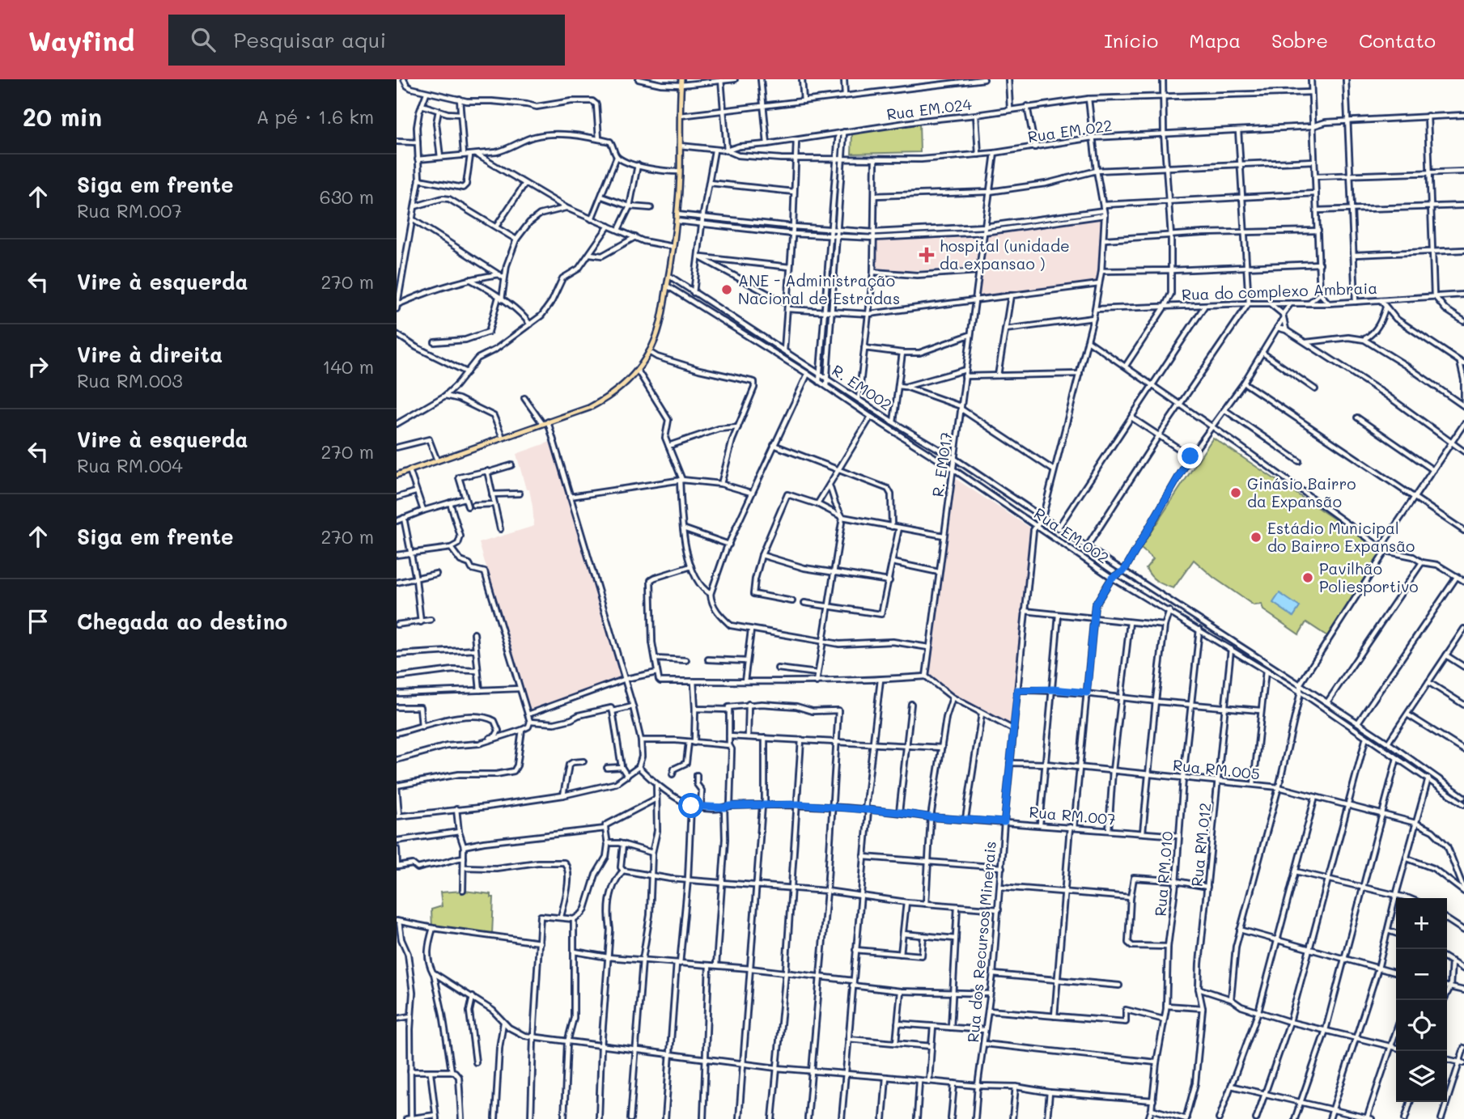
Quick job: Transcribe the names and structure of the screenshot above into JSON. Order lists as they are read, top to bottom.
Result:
{
  "streets": {
    "street": [
      "Rua EM.024",
      "Rua EM.022",
      "Rua do complexo Ambraia",
      "R. EM002",
      "R. EM017",
      "Rua EM.002",
      "Rua RM.005",
      "Rua RM.007",
      "Rua RM.012",
      "Rua RM.010",
      "Rua dos Recursos Minerais"
    ]
  },
  "crossings": [
    ["Rua EM.024", "Rua EM.022"],
    ["Rua EM.022", "R. EM017"],
    ["R. EM002", "R. EM017"],
    ["R. EM002", "Rua EM.002"],
    ["R. EM017", "Rua EM.002"],
    ["Rua EM.002", "Rua RM.012"],
    ["Rua EM.002", "Rua RM.010"],
    ["Rua EM.002", "Rua dos Recursos Minerais"],
    ["Rua RM.005", "Rua RM.012"],
    ["Rua RM.005", "Rua RM.010"],
    ["Rua RM.005", "Rua dos Recursos Minerais"],
    ["Rua RM.007", "Rua RM.010"],
    ["Rua RM.007", "Rua dos Recursos Minerais"]
  ],
  "places": {
    "health": ["hospital (unidade da expansao )"],
    "other": [
      "ANE - Administração Nacional de Estradas",
      "Ginásio Bairro da Expansão",
      "Estádio Municipal do Bairro Expansão",
      "Pavilhão Poliesportivo"
    ]
  },
  "page": {
    "header": "Wayfind",
    "search": "Pesquisar aqui",
    "nav": [
      "Início",
      "Mapa",
      "Sobre",
      "Contato"
    ],
    "heading": ["20 min", "A pé · 1.6 km"],
    "list": [
      ["Siga em frente", "Rua RM.007", "630 m"],
      ["Vire à esquerda", "270 m"],
      ["Vire à direita", "Rua RM.003", "140 m"],
      ["Vire à esquerda", "Rua RM.004", "270 m"],
      ["Siga em frente", "270 m"],
      "Chegada ao destino"
    ],
    "map_buttons": ["+", "−"]
  }
}
